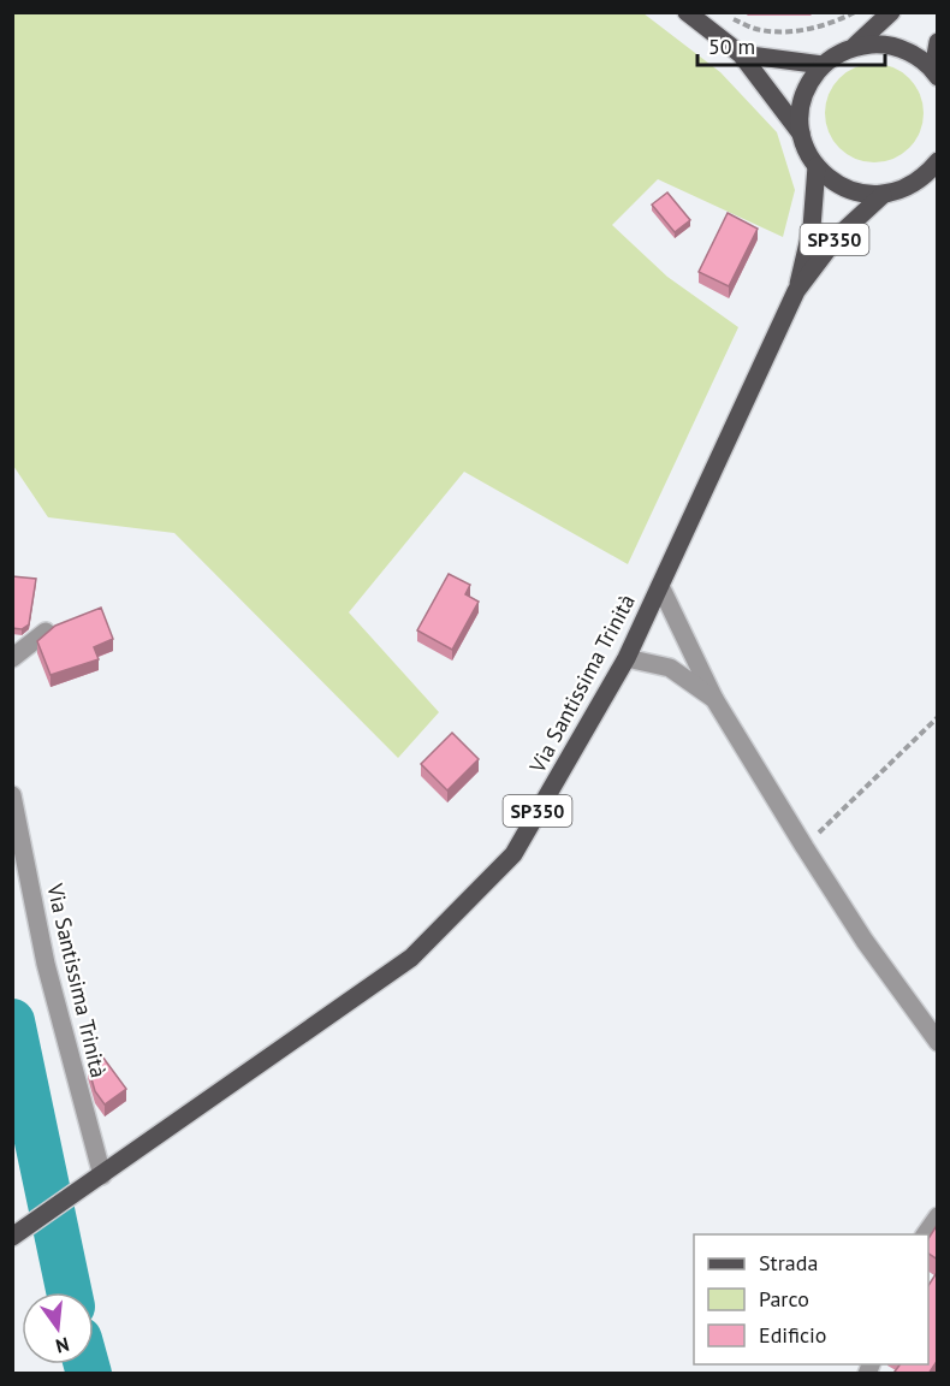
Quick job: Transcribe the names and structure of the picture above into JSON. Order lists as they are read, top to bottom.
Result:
{
  "streets": {
    "main road": ["SP350", "Via Santissima Trinità"]
  },
  "crossings": [
    ["SP350", "Via Santissima Trinità"]
  ],
  "legend": ["Strada", "Parco", "Edificio"],
  "scale_bar": "50 m",
  "north": "bottom"
}
